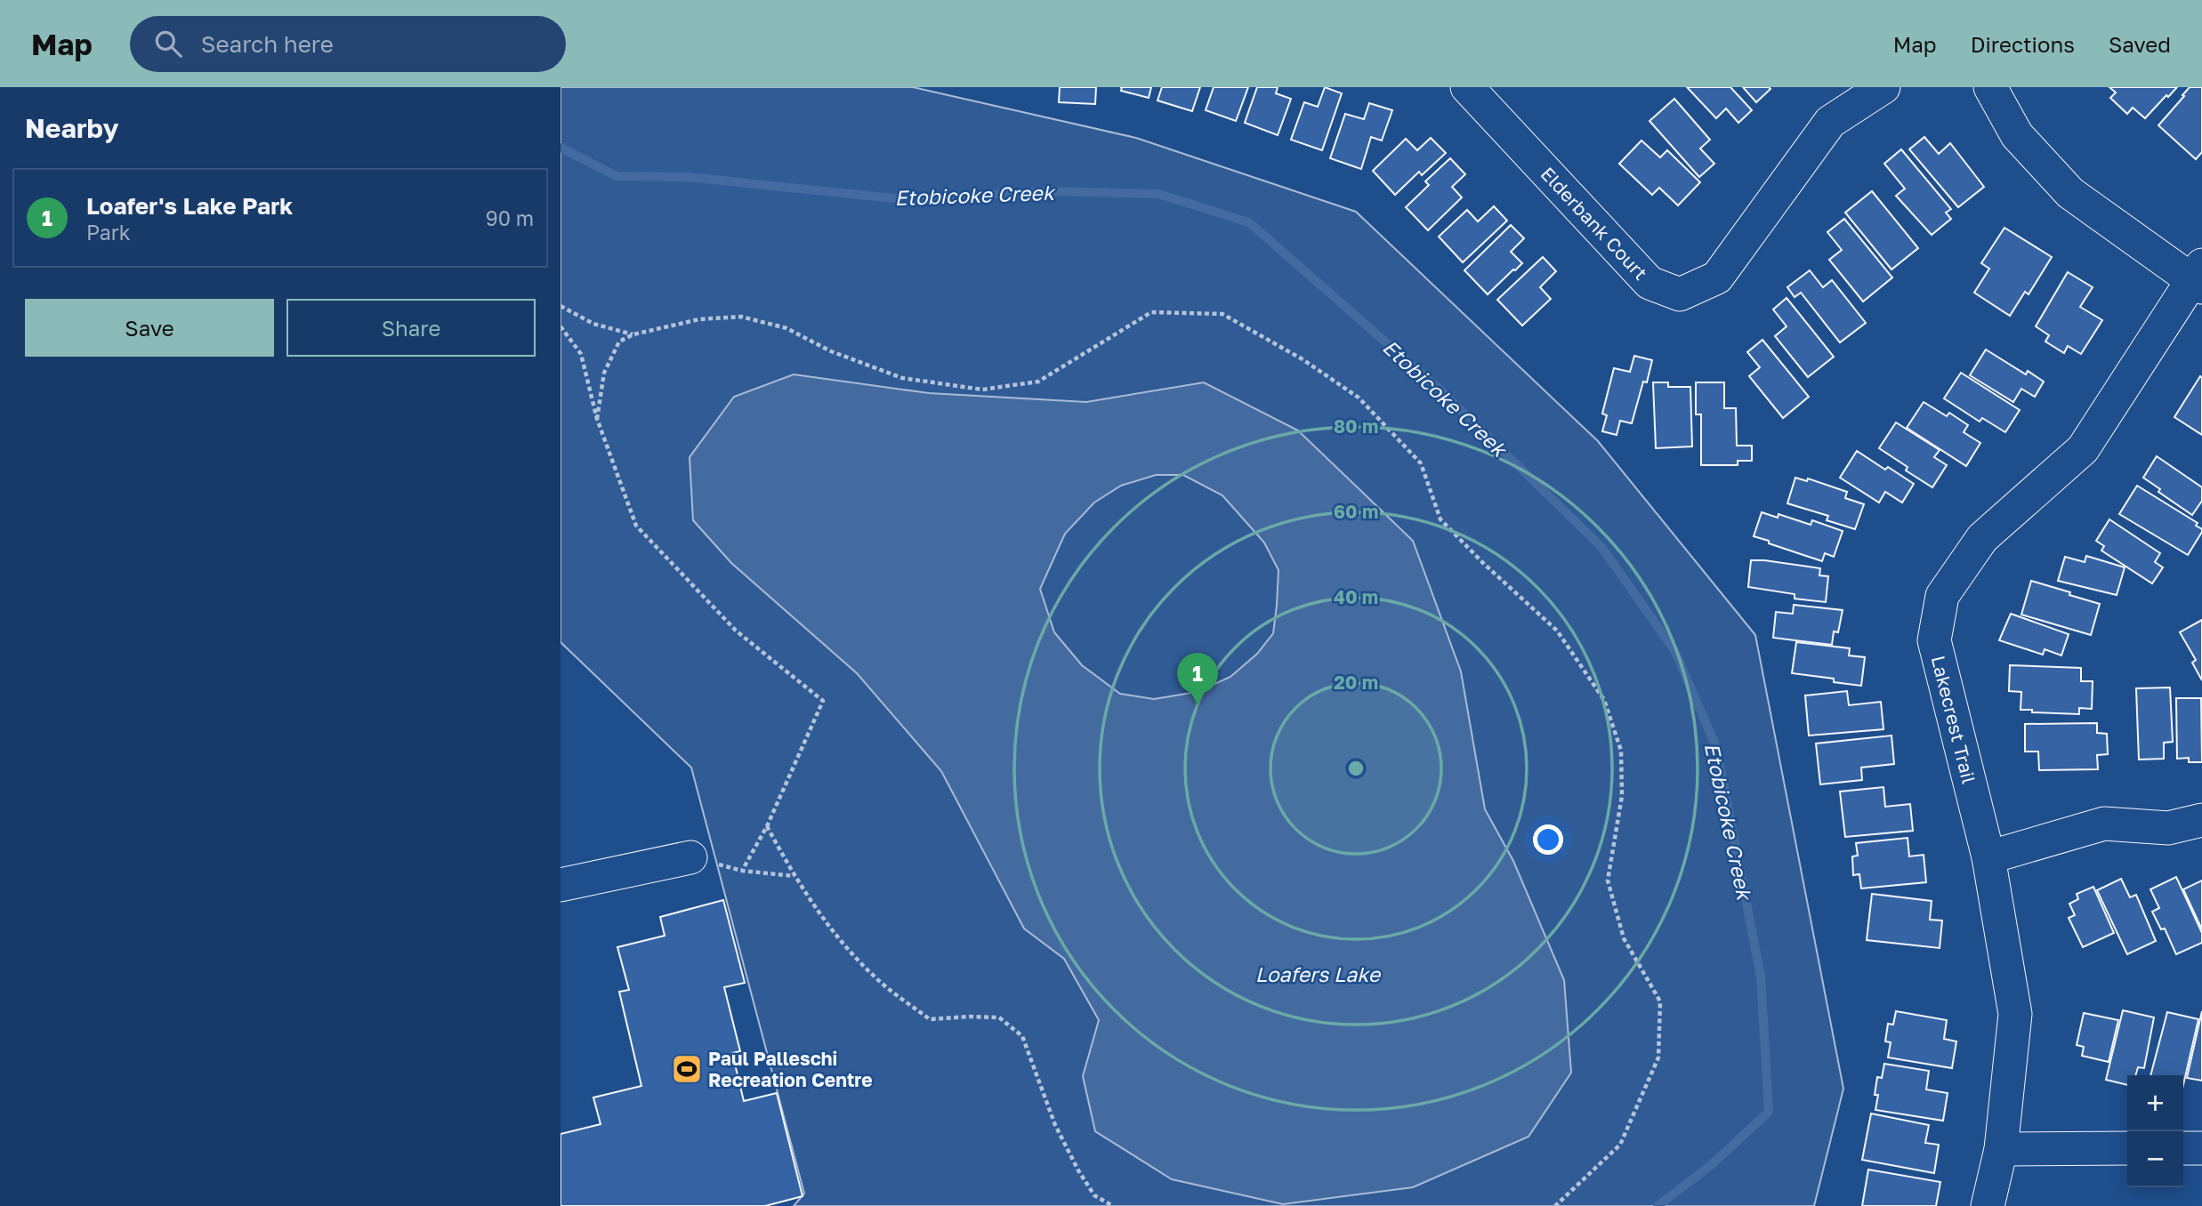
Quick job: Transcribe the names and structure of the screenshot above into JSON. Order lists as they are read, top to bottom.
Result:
{
  "streets": {
    "street": ["Elderbank Court", "Lakecrest Trail"]
  },
  "water": ["Etobicoke Creek", "Loafers Lake"],
  "places": {
    "sports": ["Paul Palleschi Recreation Centre"]
  },
  "page": {
    "header": "Map",
    "search": "Search here",
    "nav": ["Map", "Directions", "Saved"],
    "heading": "Nearby",
    "list": [
      {
        "mark": "1",
        "name": "Loafer's Lake Park",
        "note": "Park",
        "value": "90 m"
      }
    ],
    "buttons": ["Save", "Share"],
    "pins": "1",
    "map_buttons": ["+", "−"]
  },
  "rings": [
    "80 m",
    "60 m",
    "40 m",
    "20 m"
  ]
}
